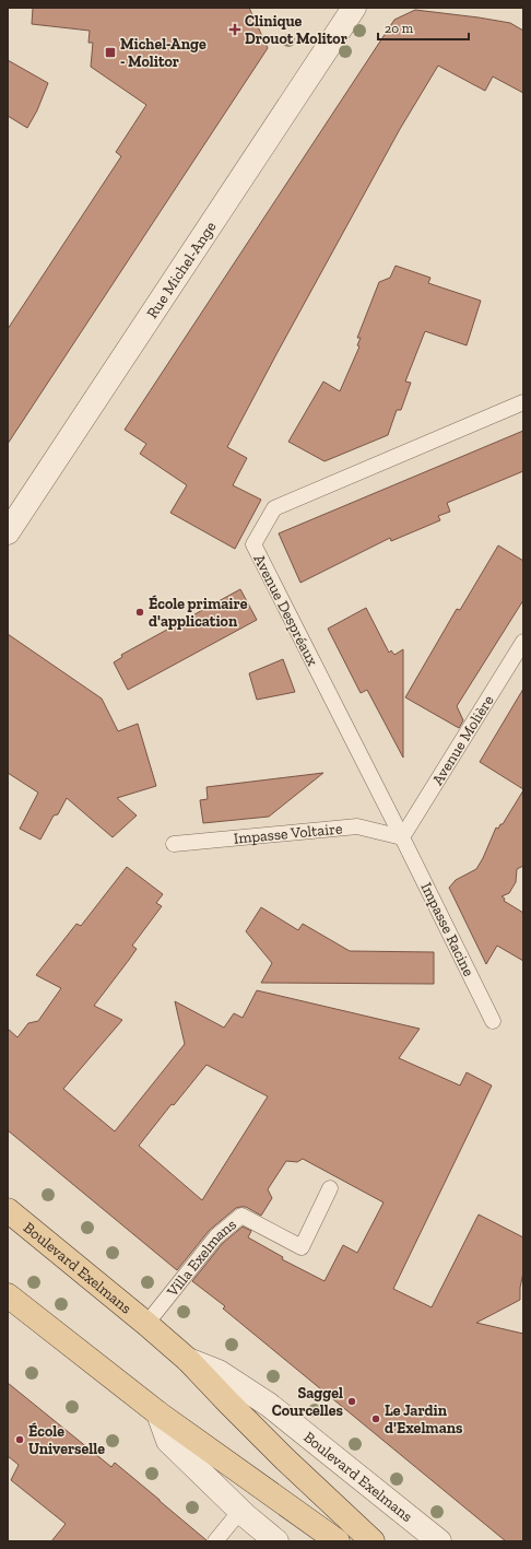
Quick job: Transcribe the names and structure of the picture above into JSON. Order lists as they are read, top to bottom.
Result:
{
  "streets": {
    "main road": ["Boulevard Exelmans"],
    "street": ["Rue Michel-Ange"],
    "lane": [
      "Avenue Despréaux",
      "Avenue Molière",
      "Impasse Voltaire",
      "Impasse Racine",
      "Villa Exelmans"
    ]
  },
  "crossings": [
    ["Avenue Despréaux", "Avenue Molière"],
    ["Avenue Despréaux", "Impasse Voltaire"],
    ["Avenue Despréaux", "Impasse Racine"],
    ["Avenue Molière", "Impasse Voltaire"],
    ["Avenue Molière", "Impasse Racine"],
    ["Impasse Voltaire", "Impasse Racine"],
    ["Villa Exelmans", "Boulevard Exelmans"]
  ],
  "places": {
    "health": ["Clinique Drouot Molitor"],
    "transit": ["Michel-Ange - Molitor"],
    "other": [
      "École primaire d'application",
      "Saggel Courcelles",
      "Le Jardin d'Exelmans",
      "École Universelle"
    ]
  },
  "scale_bar": "20 m"
}
